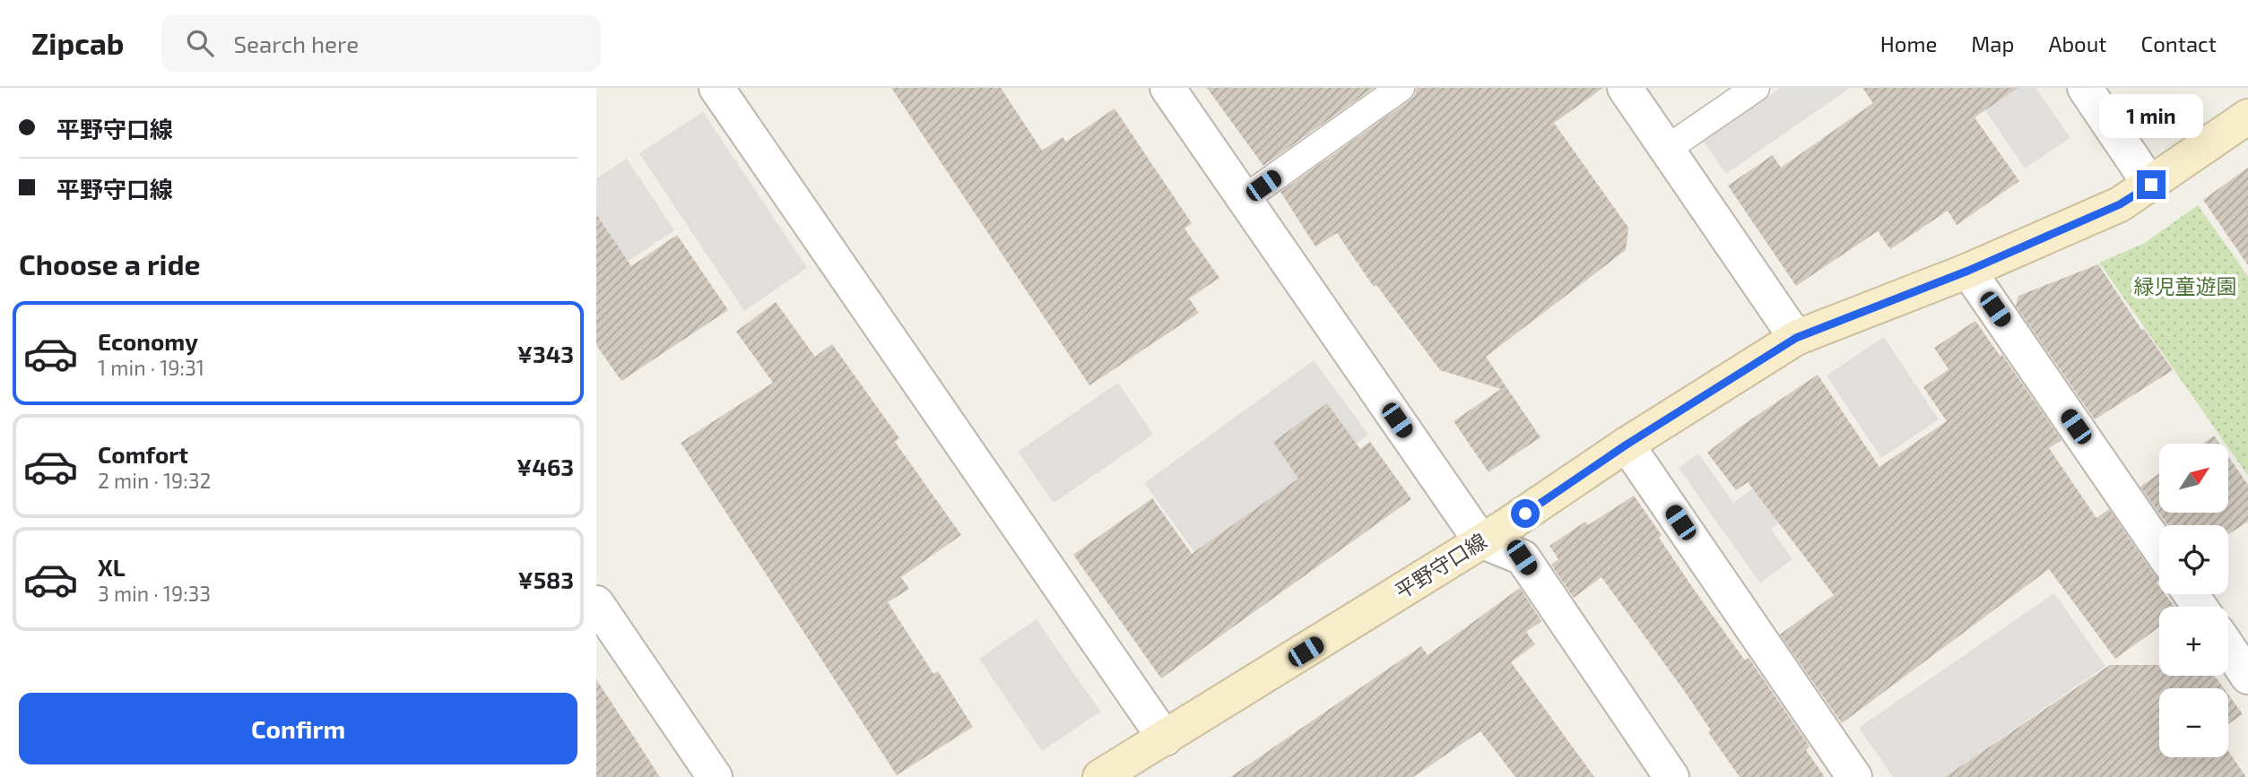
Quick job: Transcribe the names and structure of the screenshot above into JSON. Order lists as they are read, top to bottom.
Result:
{
  "streets": {
    "main road": ["平野守口線"]
  },
  "parks": ["緑児童遊園"],
  "north": "top right",
  "page": {
    "header": "Zipcab",
    "search": "Search here",
    "nav": [
      "Home",
      "Map",
      "About",
      "Contact"
    ],
    "banner": ["平野守口線", "平野守口線"],
    "bubble": "1 min",
    "heading": "Choose a ride",
    "list": [
      {
        "name": "Economy",
        "note": "1 min · 19:31",
        "value": "¥343"
      },
      {
        "name": "Comfort",
        "note": "2 min · 19:32",
        "value": "¥463"
      },
      {
        "name": "XL",
        "note": "3 min · 19:33",
        "value": "¥583"
      }
    ],
    "map_buttons": ["+", "−"],
    "buttons": "Confirm"
  }
}
